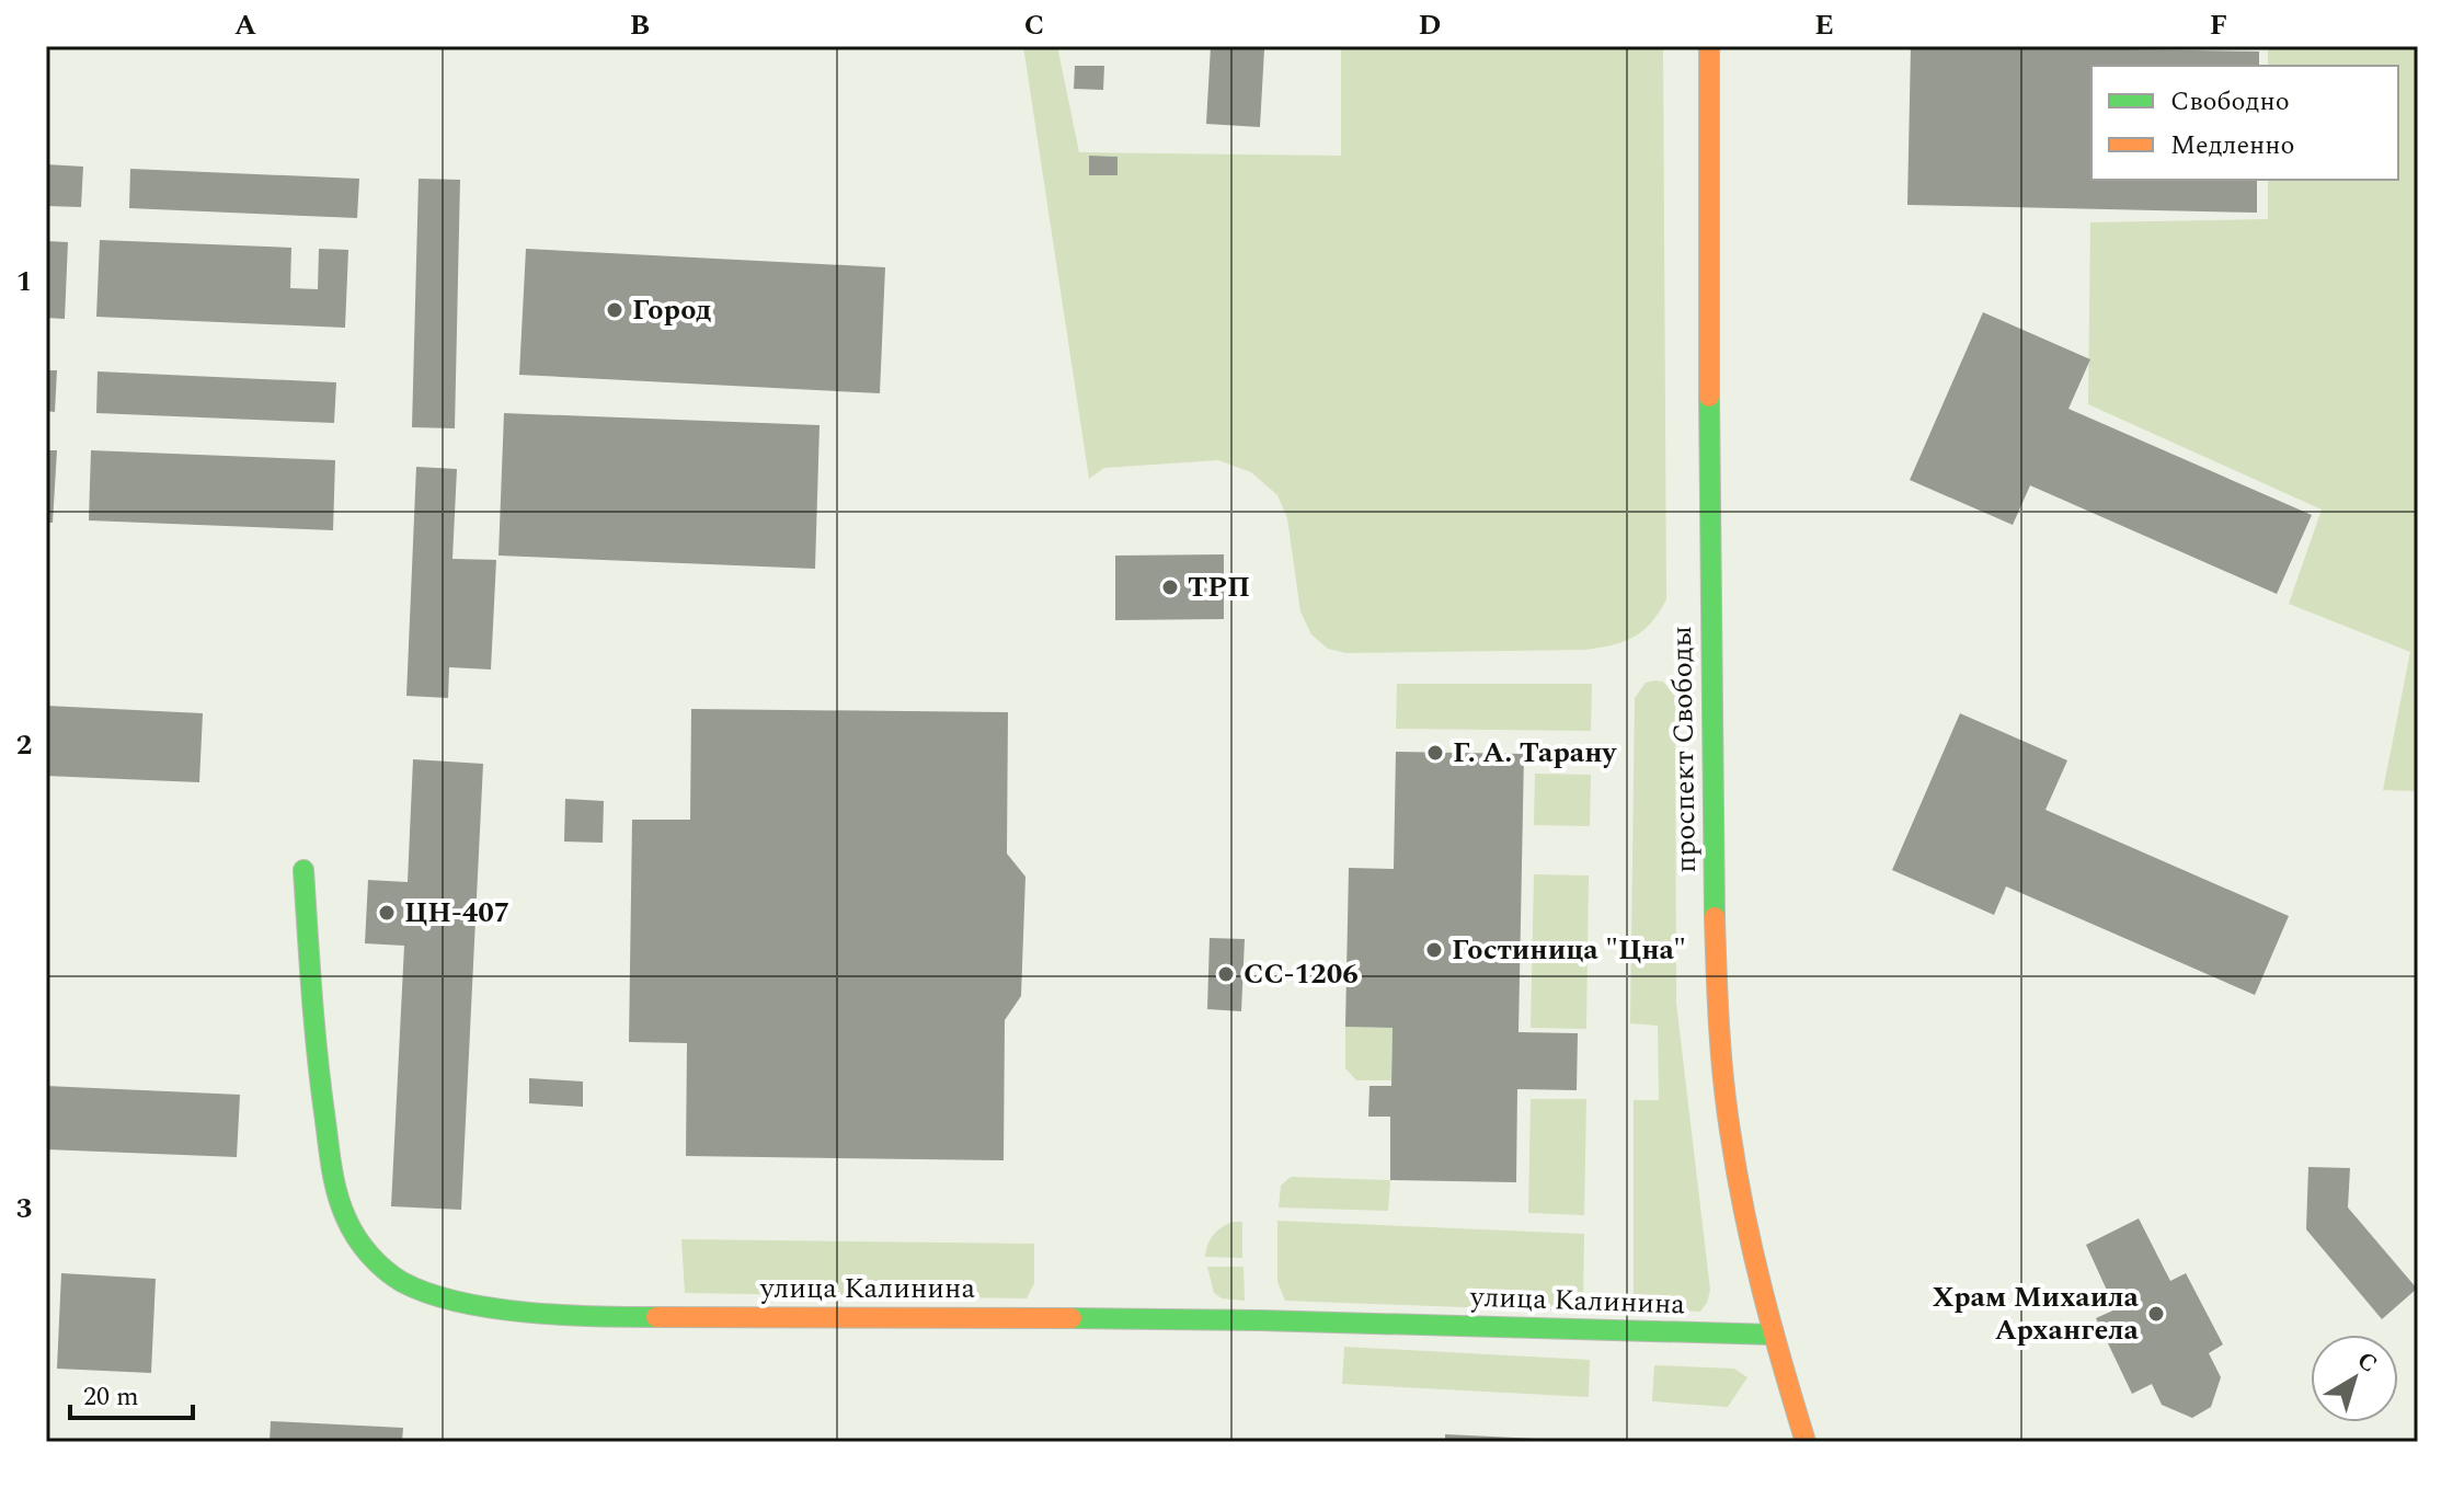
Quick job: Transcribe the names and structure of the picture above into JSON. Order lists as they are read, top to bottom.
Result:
{
  "streets": {
    "street": ["проспект Свободы", "улица Калинина"]
  },
  "crossings": [
    ["проспект Свободы", "улица Калинина"]
  ],
  "places": [
    "Город",
    "ТРП",
    "Г. А. Тарану",
    "ЦН-407",
    "Гостиница \"Цна\"",
    "СС-1206",
    "Храм Михаила Архангела"
  ],
  "legend": ["Свободно", "Медленно"],
  "scale_bar": "20 m",
  "north": "top right",
  "grid": {
    "columns": [
      "A",
      "B",
      "C",
      "D",
      "E",
      "F"
    ],
    "rows": ["1", "2", "3"]
  }
}
